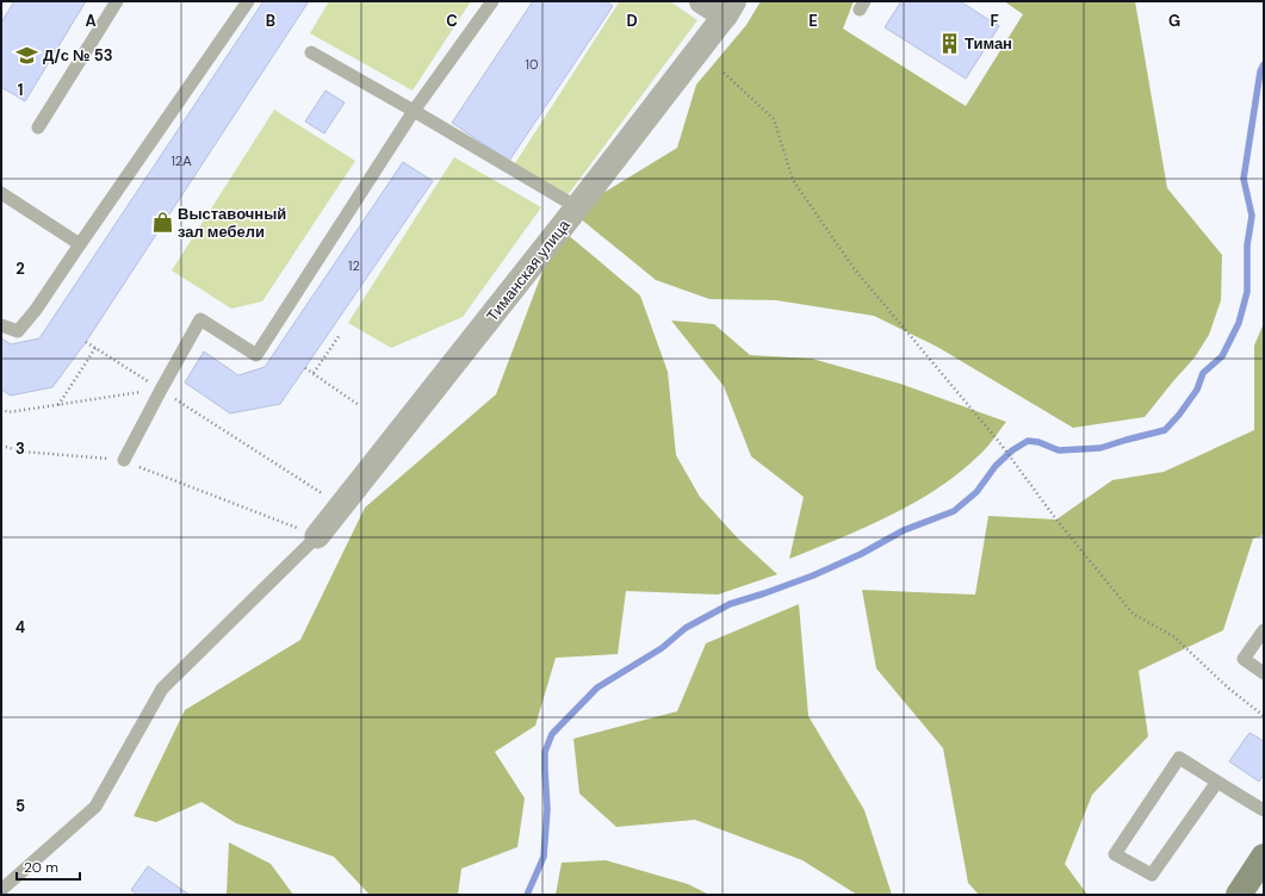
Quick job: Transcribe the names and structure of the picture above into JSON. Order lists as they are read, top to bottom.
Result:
{
  "streets": {
    "street": ["Тиманская улица"]
  },
  "places": {
    "building": ["Тиман"],
    "school or university": ["Д/с № 53"],
    "shop": ["Выставочный зал мебели"]
  },
  "house_numbers": ["10", "12А", "12"],
  "scale_bar": "20 m",
  "grid": {
    "columns": [
      "A",
      "B",
      "C",
      "D",
      "E",
      "F",
      "G"
    ],
    "rows": [
      "1",
      "2",
      "3",
      "4",
      "5"
    ]
  }
}
